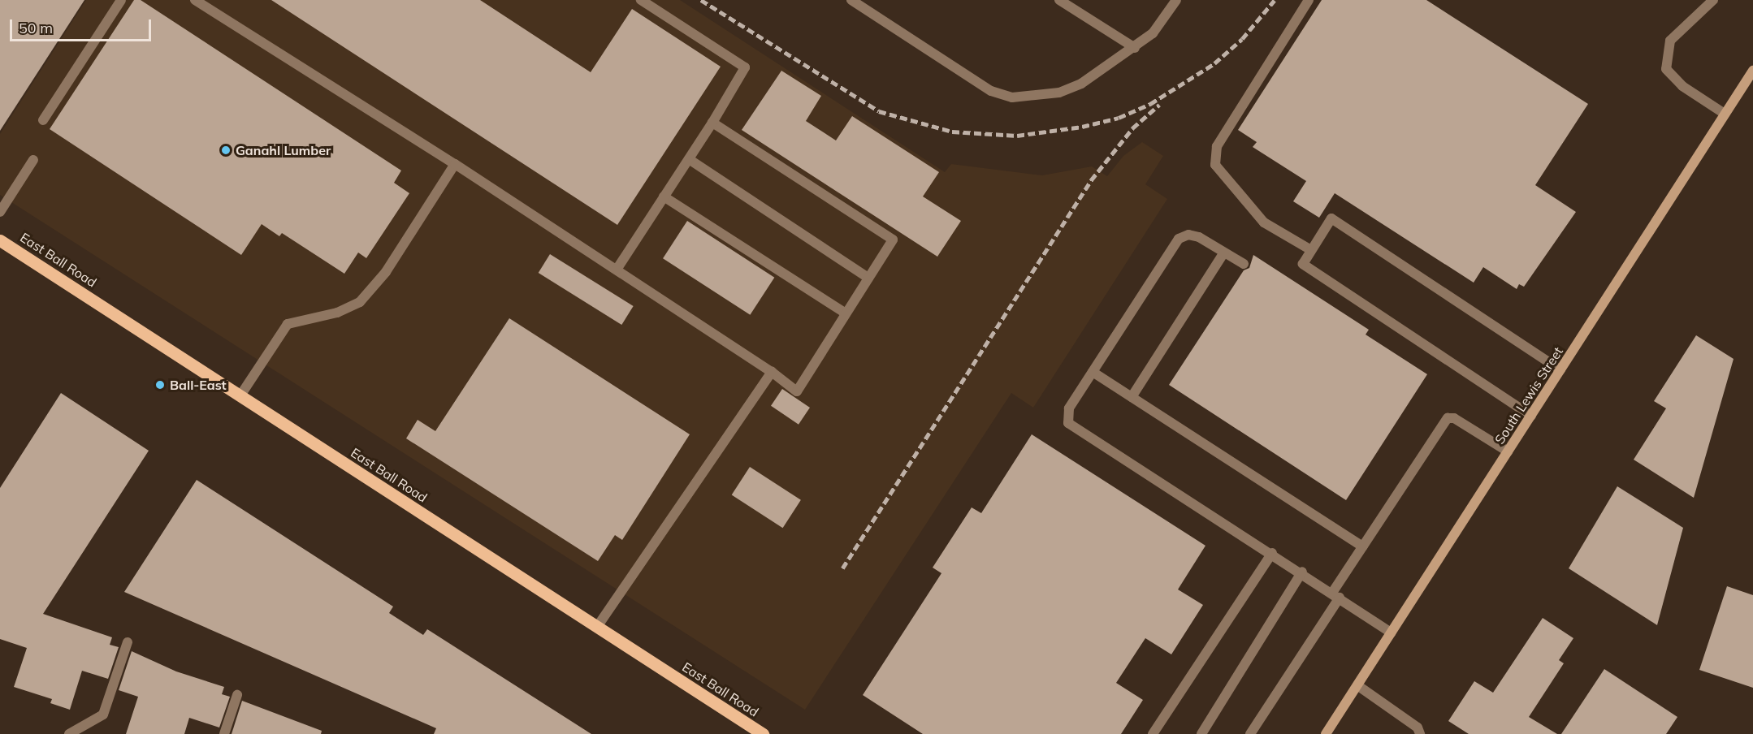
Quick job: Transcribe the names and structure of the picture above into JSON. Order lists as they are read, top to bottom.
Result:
{
  "streets": {
    "main road": ["East Ball Road", "South Lewis Street"]
  },
  "places": ["Ganahl Lumber", "Ball-East"],
  "scale_bar": "50 m"
}
